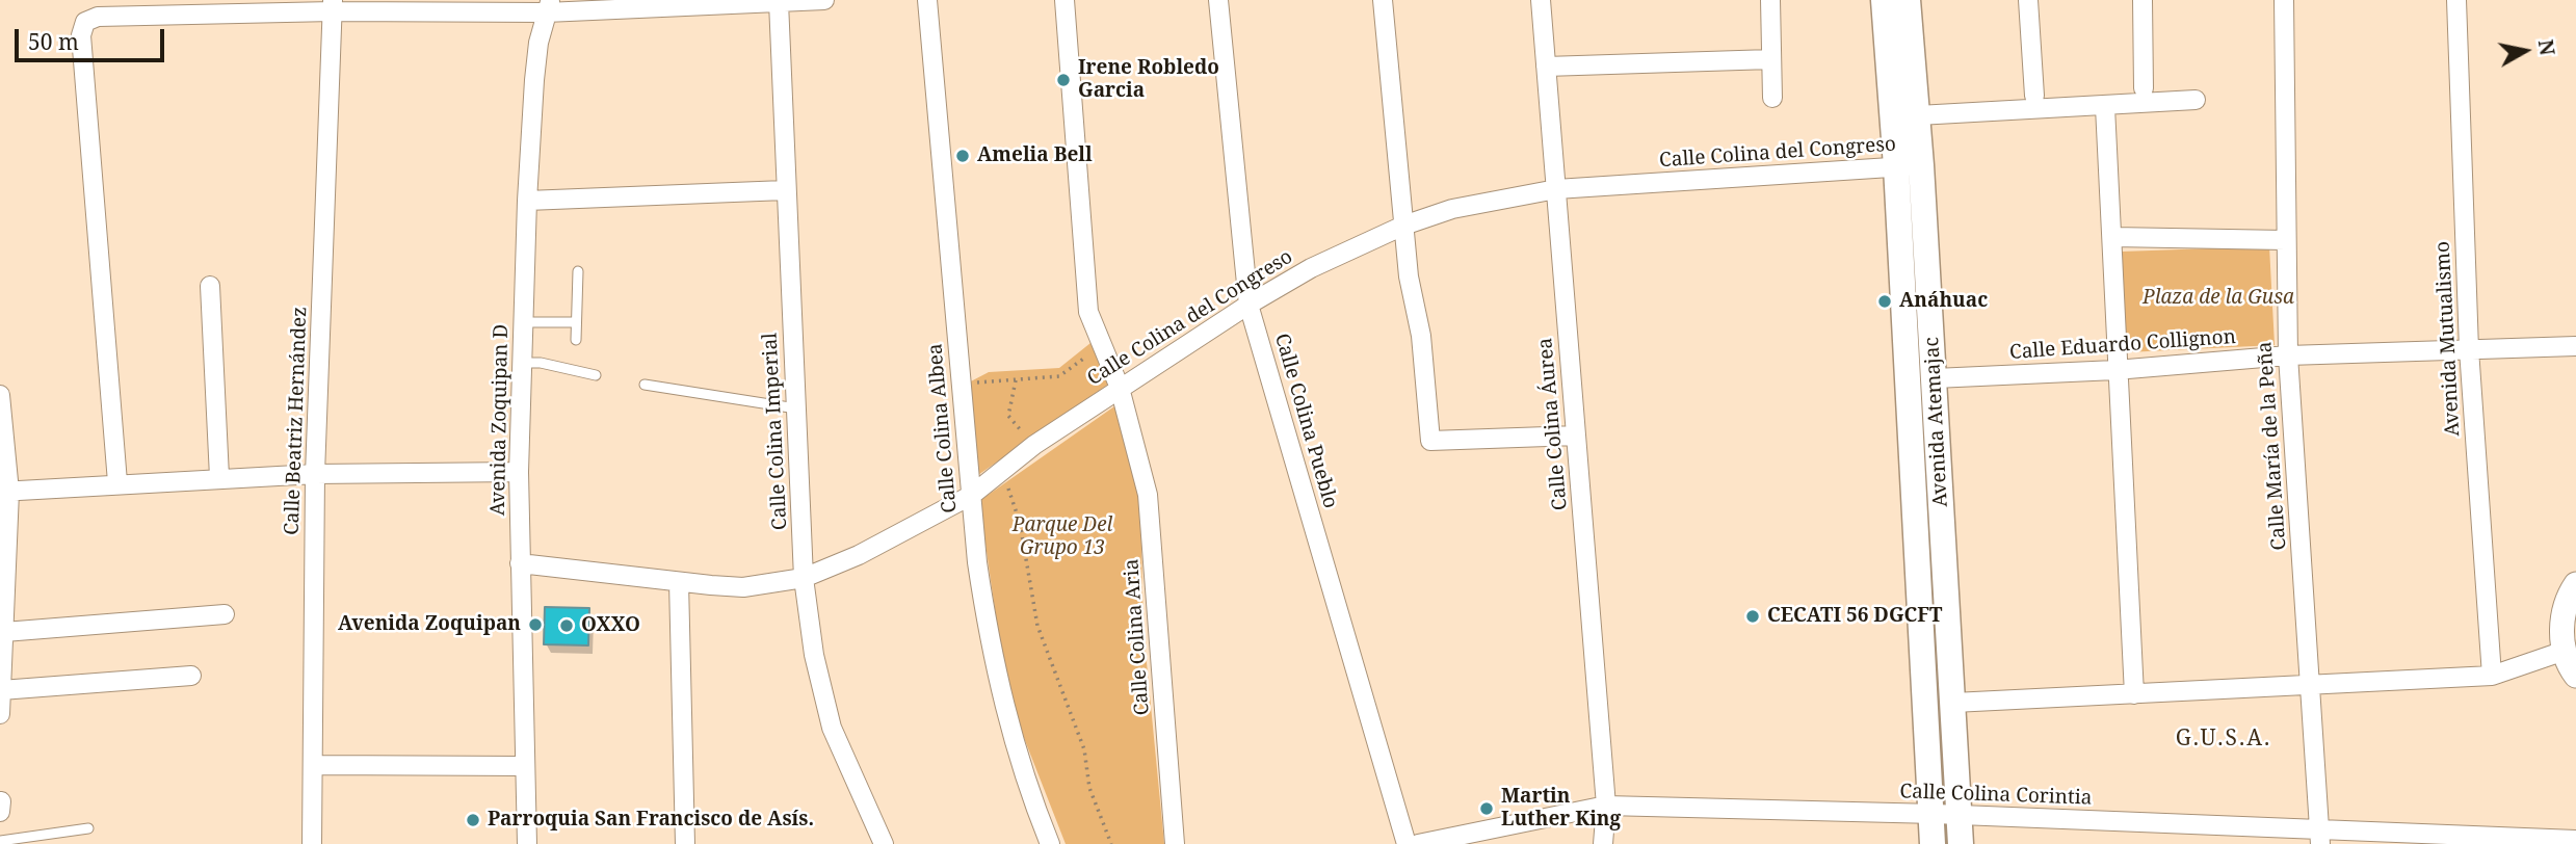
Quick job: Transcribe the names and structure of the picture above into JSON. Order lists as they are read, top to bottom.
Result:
{
  "streets": {
    "main road": ["Avenida Atemajac"],
    "street": [
      "Calle Colina del Congreso",
      "Avenida Mutualismo",
      "Calle Eduardo Collignon",
      "Avenida Zoquipan D",
      "Calle Beatriz Hernández",
      "Calle Colina Pueblo",
      "Calle Colina Áurea",
      "Calle Colina Albea",
      "Calle Colina Imperial",
      "Calle María de la Peña",
      "Calle Colina Aria",
      "Calle Colina Corintia"
    ]
  },
  "crossings": [
    ["Calle Colina del Congreso", "Avenida Zoquipan D"],
    ["Calle Colina del Congreso", "Calle Colina Pueblo"],
    ["Calle Colina del Congreso", "Avenida Atemajac"],
    ["Calle Colina del Congreso", "Calle Colina Áurea"],
    ["Calle Colina del Congreso", "Calle Colina Albea"],
    ["Calle Colina del Congreso", "Calle Colina Imperial"],
    ["Calle Colina del Congreso", "Calle Colina Aria"],
    ["Avenida Mutualismo", "Calle Eduardo Collignon"],
    ["Calle Eduardo Collignon", "Avenida Atemajac"],
    ["Calle Eduardo Collignon", "Calle María de la Peña"],
    ["Avenida Atemajac", "Calle Colina Corintia"],
    ["Calle Colina Áurea", "Calle Colina Corintia"],
    ["Calle María de la Peña", "Calle Colina Corintia"]
  ],
  "districts": ["G.U.S.A."],
  "parks": ["Plaza de la Gusa", "Parque Del Grupo 13"],
  "places": [
    "Irene Robledo Garcia",
    "Amelia Bell",
    "Anáhuac",
    "CECATI 56 DGCFT",
    "Avenida Zoquipan",
    "OXXO",
    "Martin Luther King",
    "Parroquia San Francisco de Asís."
  ],
  "scale_bar": "50 m",
  "north": "right"
}
